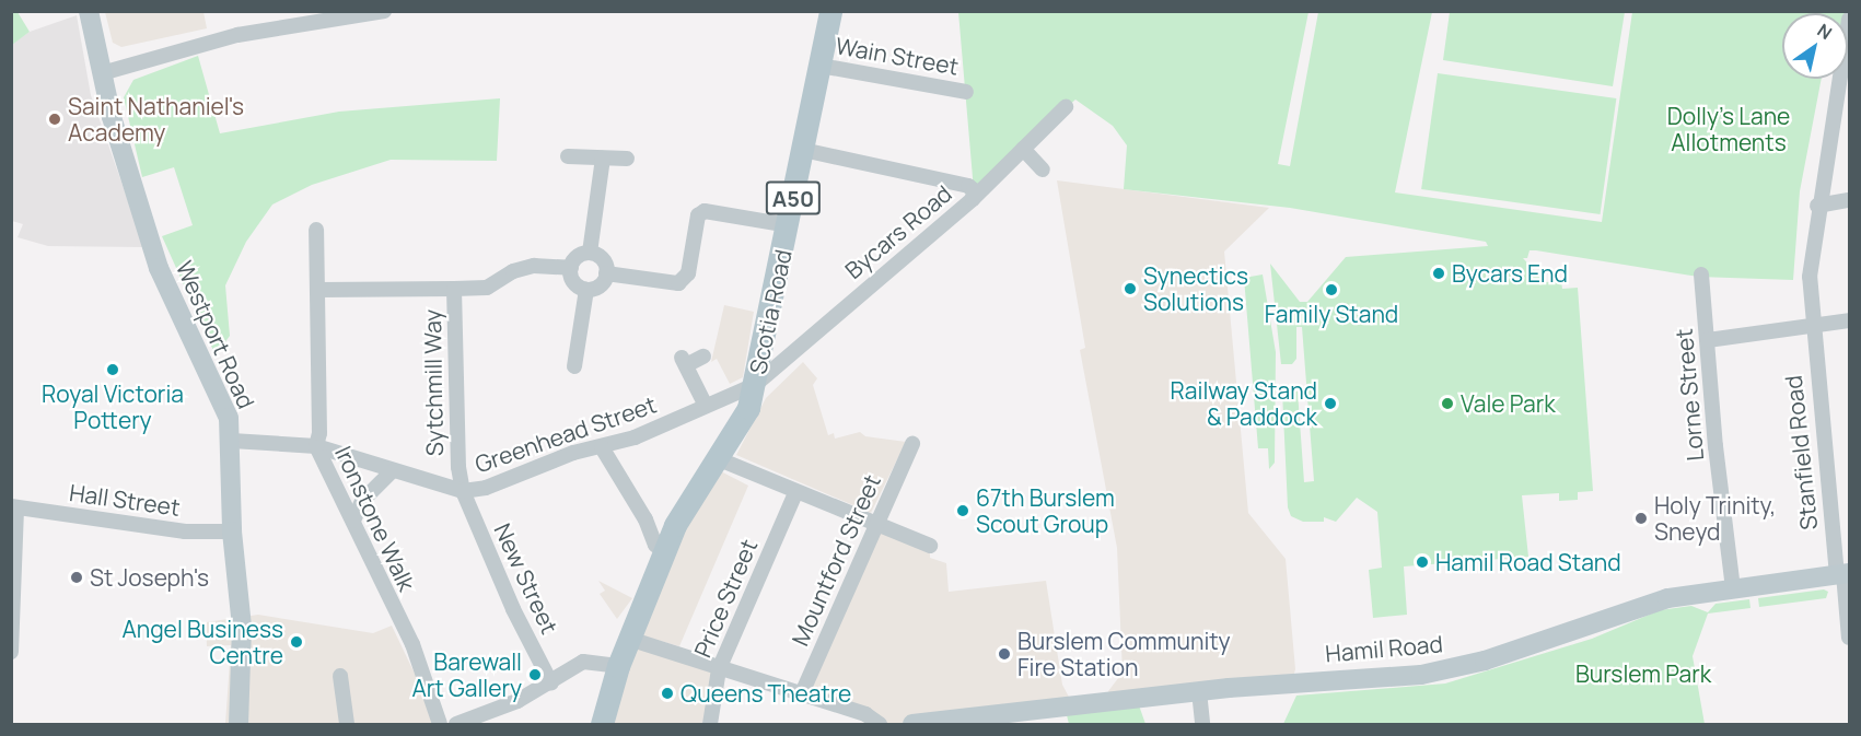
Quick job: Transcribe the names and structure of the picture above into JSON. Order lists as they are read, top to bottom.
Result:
{
  "streets": {
    "main road": ["A50", "Scotia Road"],
    "street": [
      "Wain Street",
      "Bycars Road",
      "Westport Road",
      "Sytchmill Way",
      "Lorne Street",
      "Greenhead Street",
      "Stanfield Road",
      "Hall Street",
      "Ironstone Walk",
      "Mountford Street",
      "New Street",
      "Price Street",
      "Hamil Road"
    ]
  },
  "crossings": [
    ["Wain Street", "Scotia Road"],
    ["A50", "Scotia Road"],
    ["Bycars Road", "Scotia Road"],
    ["Bycars Road", "Greenhead Street"],
    ["Scotia Road", "Greenhead Street"],
    ["Westport Road", "Greenhead Street"],
    ["Westport Road", "Hall Street"],
    ["Sytchmill Way", "Greenhead Street"],
    ["Sytchmill Way", "New Street"],
    ["Lorne Street", "Hamil Road"],
    ["Greenhead Street", "Ironstone Walk"],
    ["Greenhead Street", "New Street"],
    ["Stanfield Road", "Hamil Road"]
  ],
  "parks": ["Dolly's Lane Allotments", "Burslem Park"],
  "places": [
    "Saint Nathaniel's Academy",
    "Bycars End",
    "Synectics Solutions",
    "Family Stand",
    "Royal Victoria Pottery",
    "Railway Stand & Paddock",
    "Vale Park",
    "67th Burslem Scout Group",
    "Holy Trinity, Sneyd",
    "Hamil Road Stand",
    "St Joseph's",
    "Angel Business Centre",
    "Burslem Community Fire Station",
    "Barewall Art Gallery",
    "Queens Theatre"
  ],
  "north": "top right"
}
